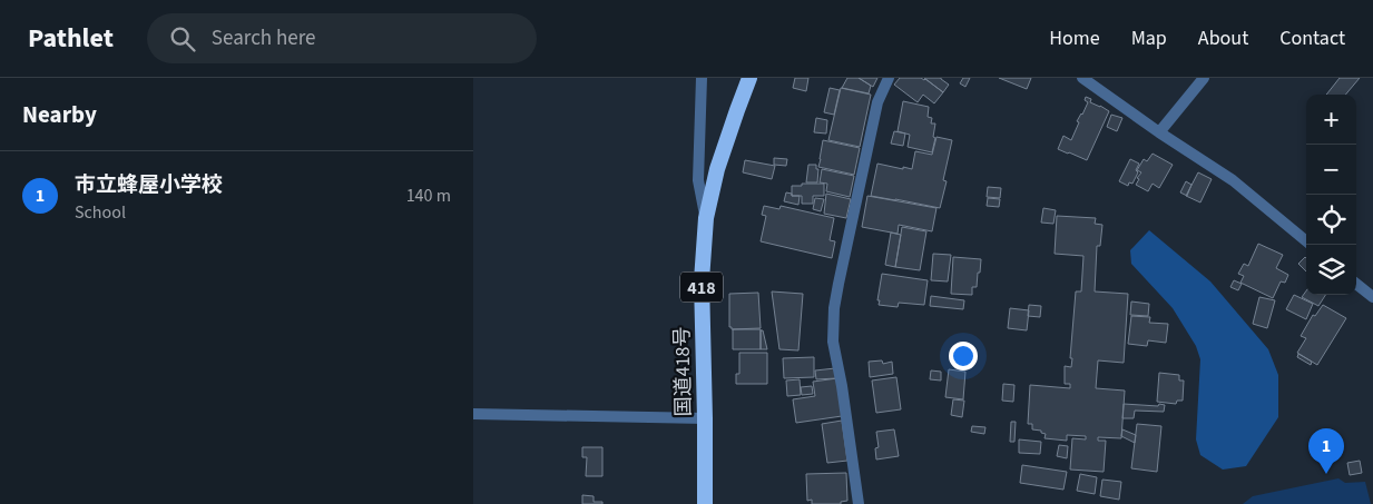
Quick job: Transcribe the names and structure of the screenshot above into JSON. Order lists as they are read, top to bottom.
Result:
{
  "streets": {
    "highway": ["418", "国道418号"]
  },
  "page": {
    "header": "Pathlet",
    "search": "Search here",
    "nav": [
      "Home",
      "Map",
      "About",
      "Contact"
    ],
    "heading": "Nearby",
    "map_buttons": ["+", "−"],
    "list": [
      {
        "mark": "1",
        "name": "市立蜂屋小学校",
        "note": "School",
        "value": "140 m"
      }
    ],
    "pins": "1"
  }
}
